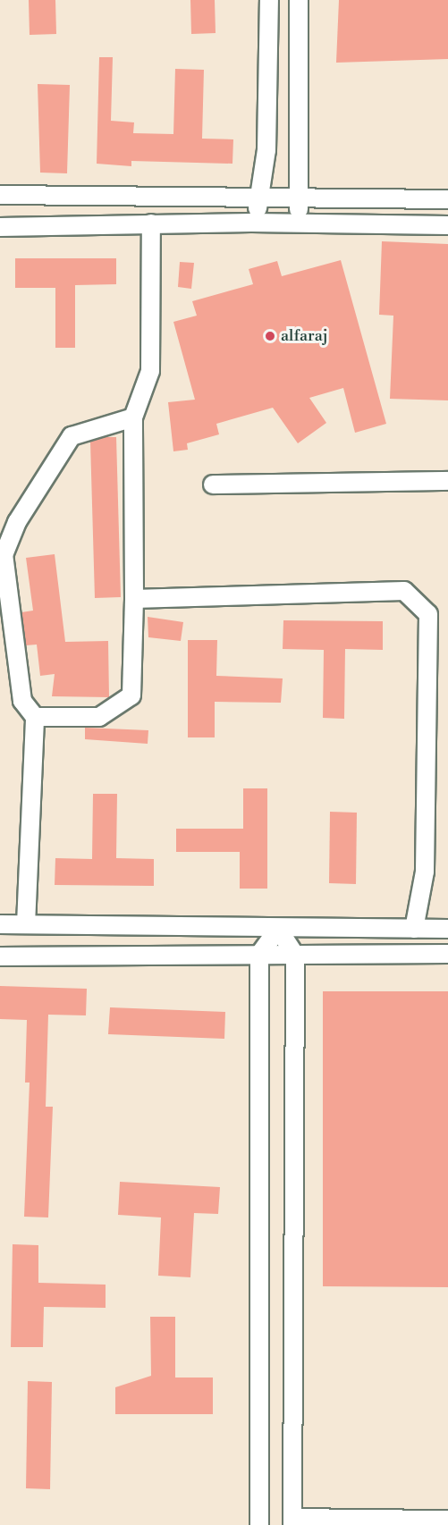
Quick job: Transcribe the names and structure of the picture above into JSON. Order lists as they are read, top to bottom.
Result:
{
  "places": ["alfaraj"]
}
